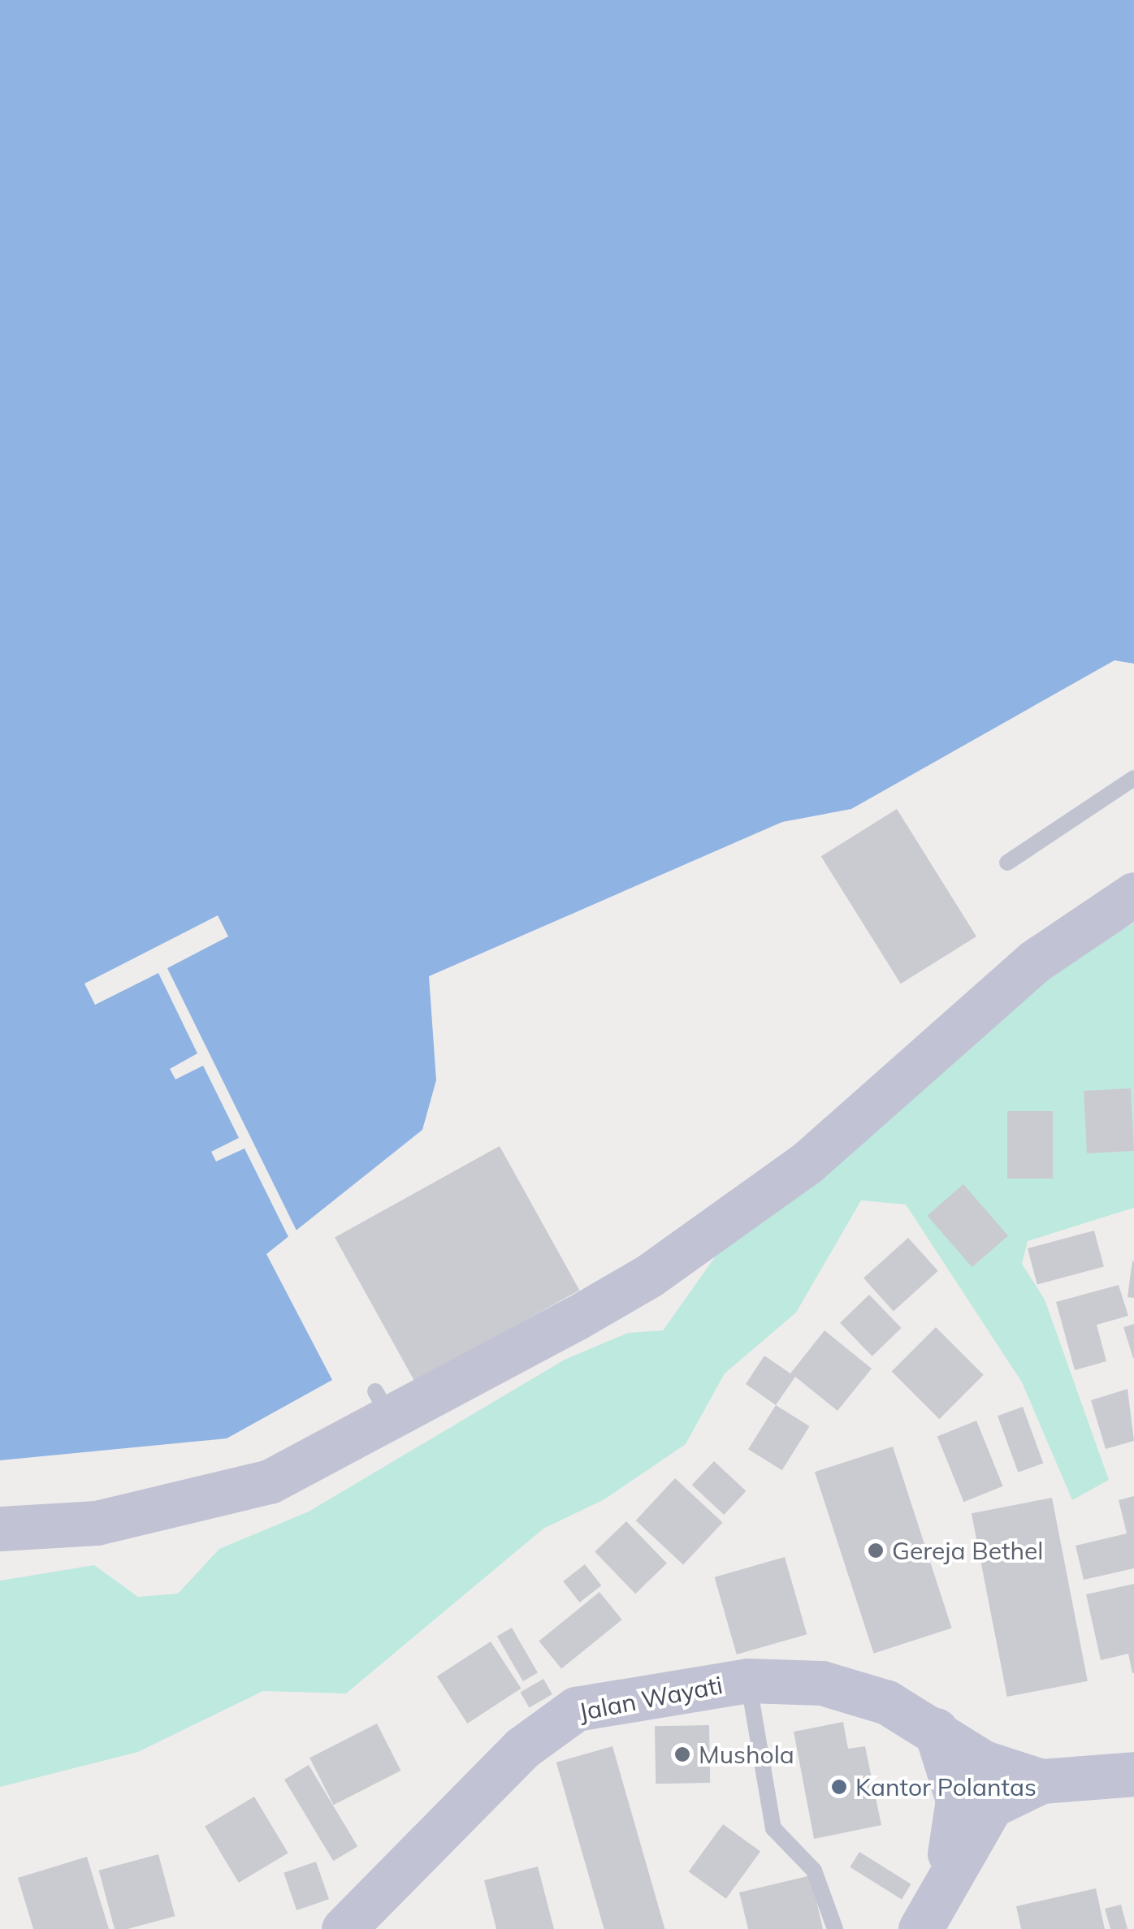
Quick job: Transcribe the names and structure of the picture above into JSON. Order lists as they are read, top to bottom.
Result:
{
  "streets": {
    "main road": ["Jalan Wayati"]
  },
  "places": ["Gereja Bethel", "Mushola", "Kantor Polantas"]
}
